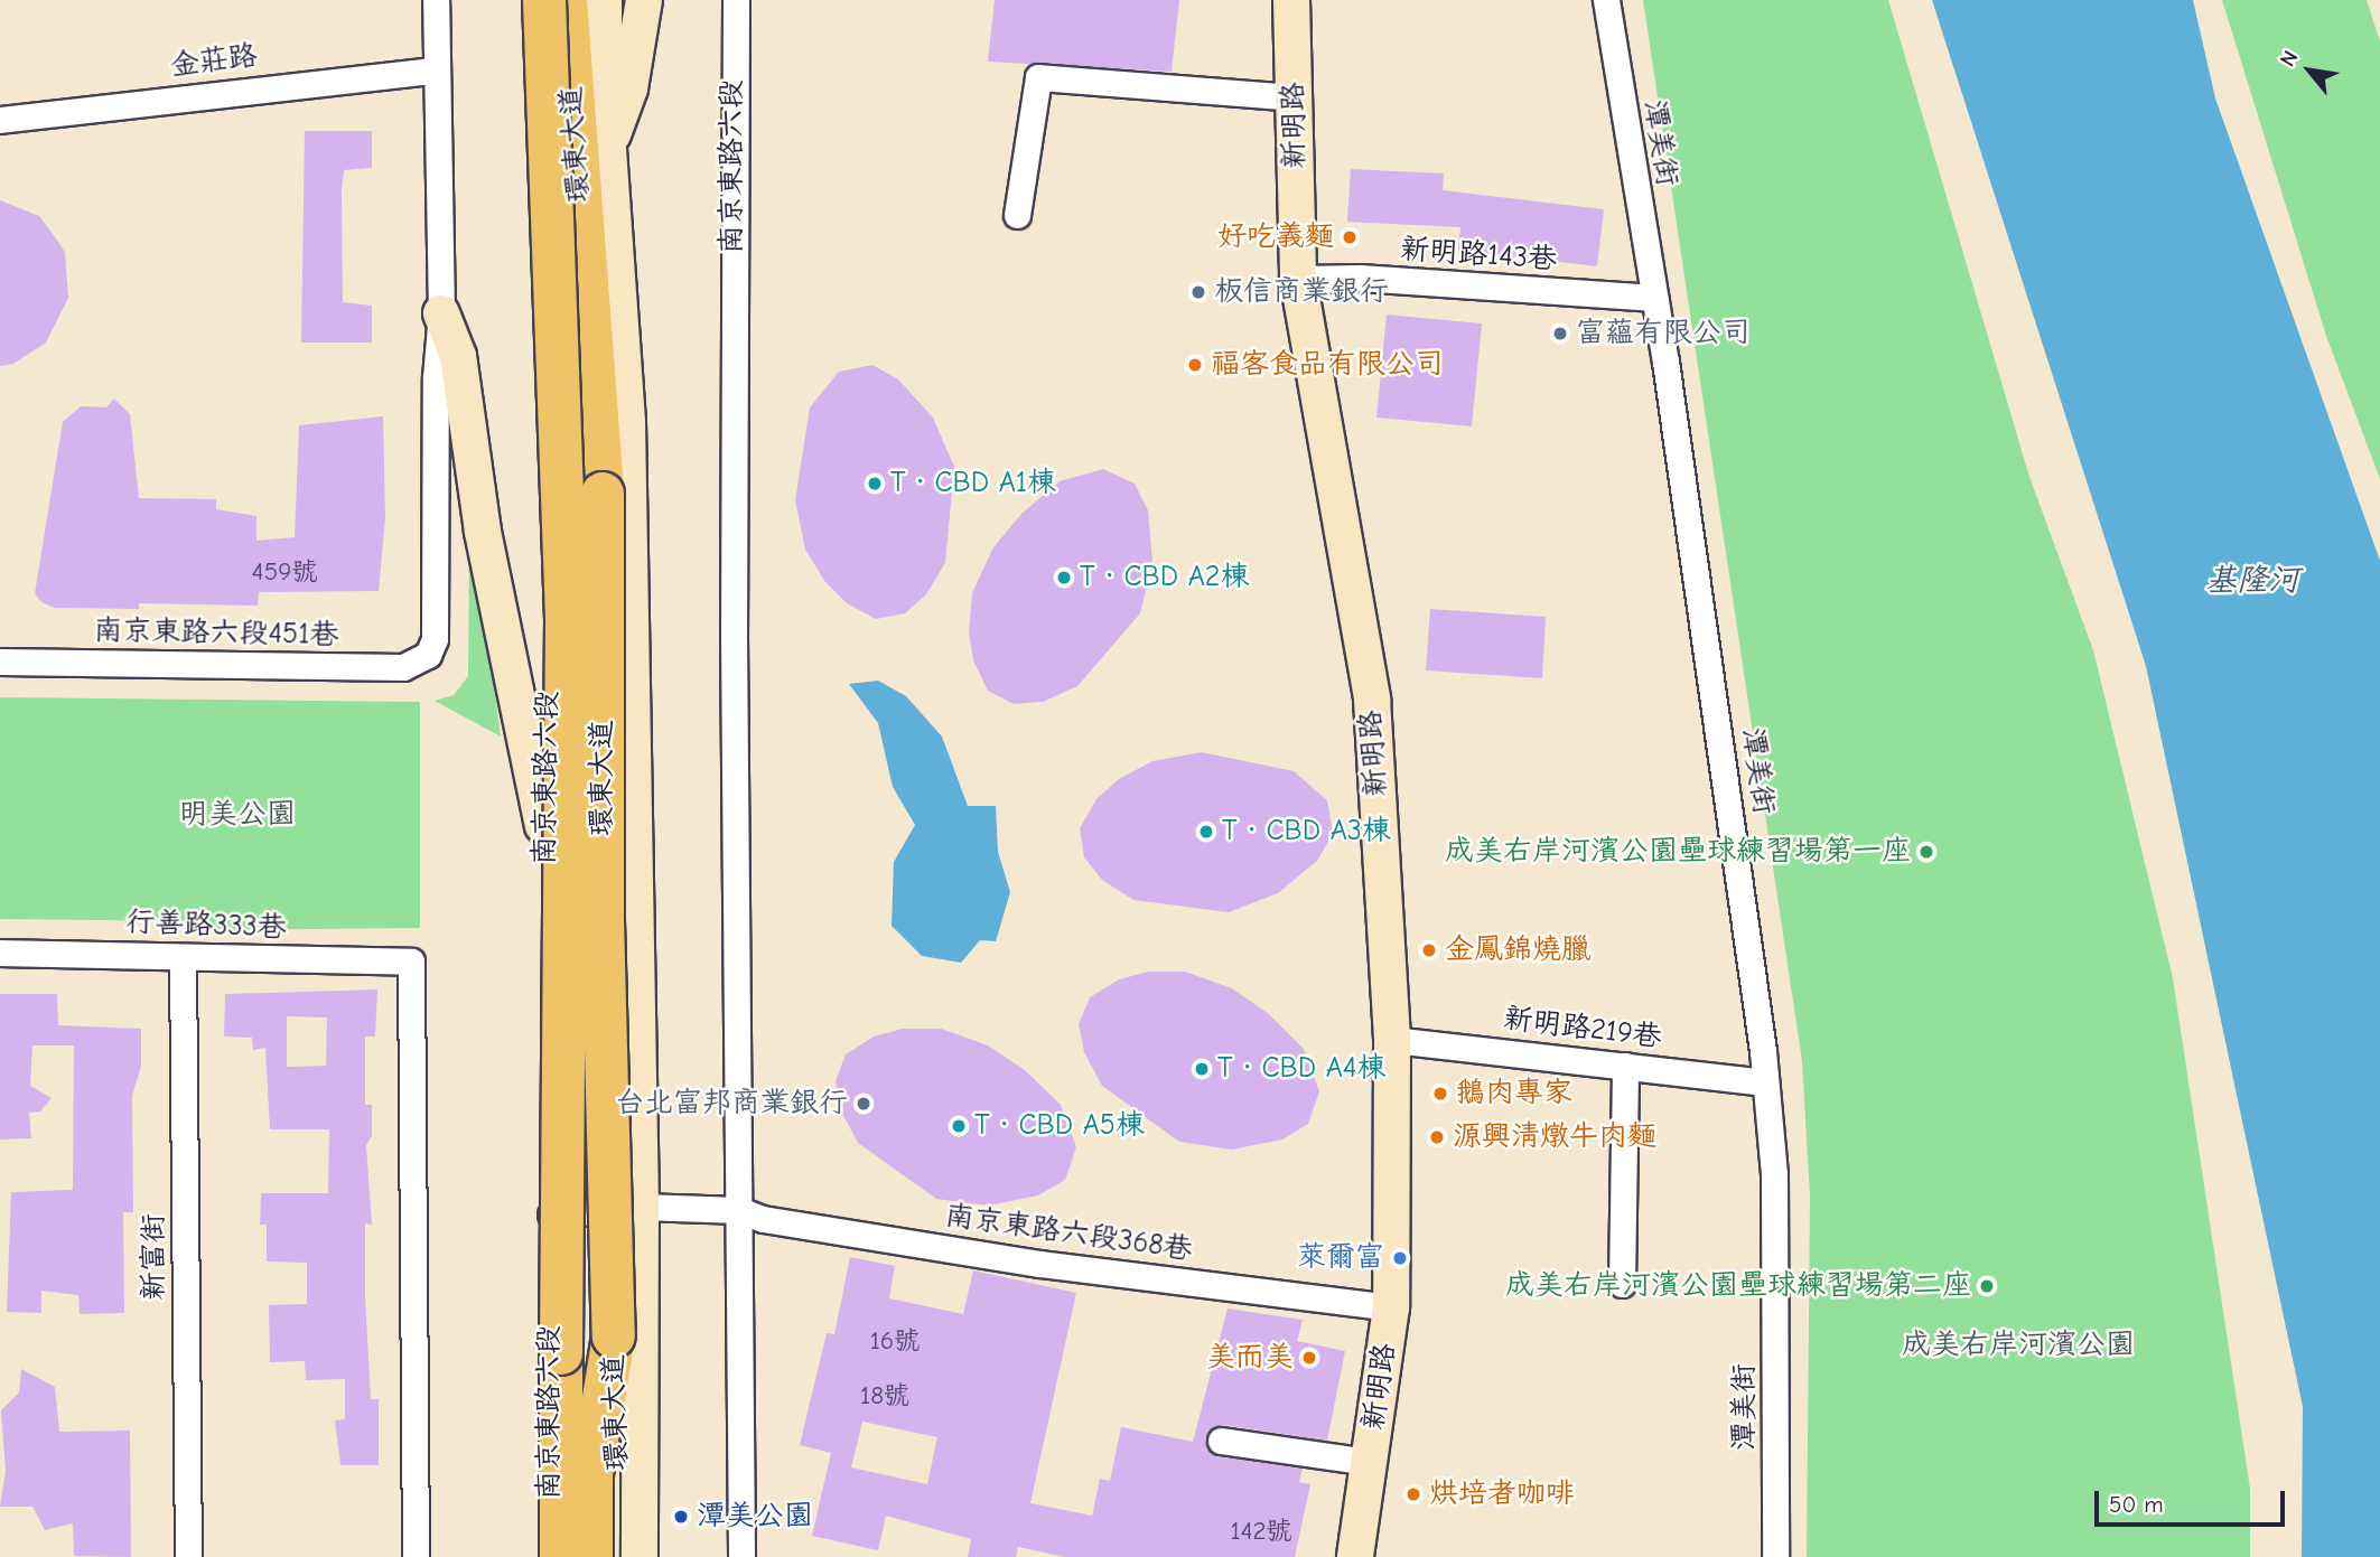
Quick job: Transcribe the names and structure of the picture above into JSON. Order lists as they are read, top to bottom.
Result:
{
  "streets": {
    "highway": ["環東大道"],
    "main road": ["新明路", "南京東路六段"],
    "street": [
      "金莊路",
      "潭美街",
      "新明路143巷",
      "南京東路六段451巷",
      "行善路333巷",
      "新明路219巷",
      "南京東路六段368巷",
      "新富街"
    ]
  },
  "crossings": [
    ["新明路", "新明路143巷"],
    ["新明路", "新明路219巷"],
    ["新明路", "南京東路六段368巷"],
    ["潭美街", "新明路143巷"],
    ["潭美街", "新明路219巷"],
    ["環東大道", "南京東路六段"],
    ["南京東路六段", "南京東路六段368巷"],
    ["行善路333巷", "新富街"]
  ],
  "water": ["基隆河"],
  "parks": ["明美公園", "成美右岸河濱公園"],
  "places": [
    "好吃義麵",
    "板信商業銀行",
    "富蘊有限公司",
    "福客食品有限公司",
    "T．CBD A1棟",
    "T．CBD A2棟",
    "T．CBD A3棟",
    "成美右岸河濱公園壘球練習場第一座",
    "金鳳錦燒臘",
    "T．CBD A4棟",
    "鵝肉專家",
    "台北富邦商業銀行",
    "T．CBD A5棟",
    "源興清燉牛肉麵",
    "萊爾富",
    "成美右岸河濱公園壘球練習場第二座",
    "美而美",
    "烘培者咖啡",
    "潭美公園"
  ],
  "house_numbers": [
    "459號",
    "16號",
    "18號",
    "142號"
  ],
  "scale_bar": "50 m",
  "north": "top left"
}
